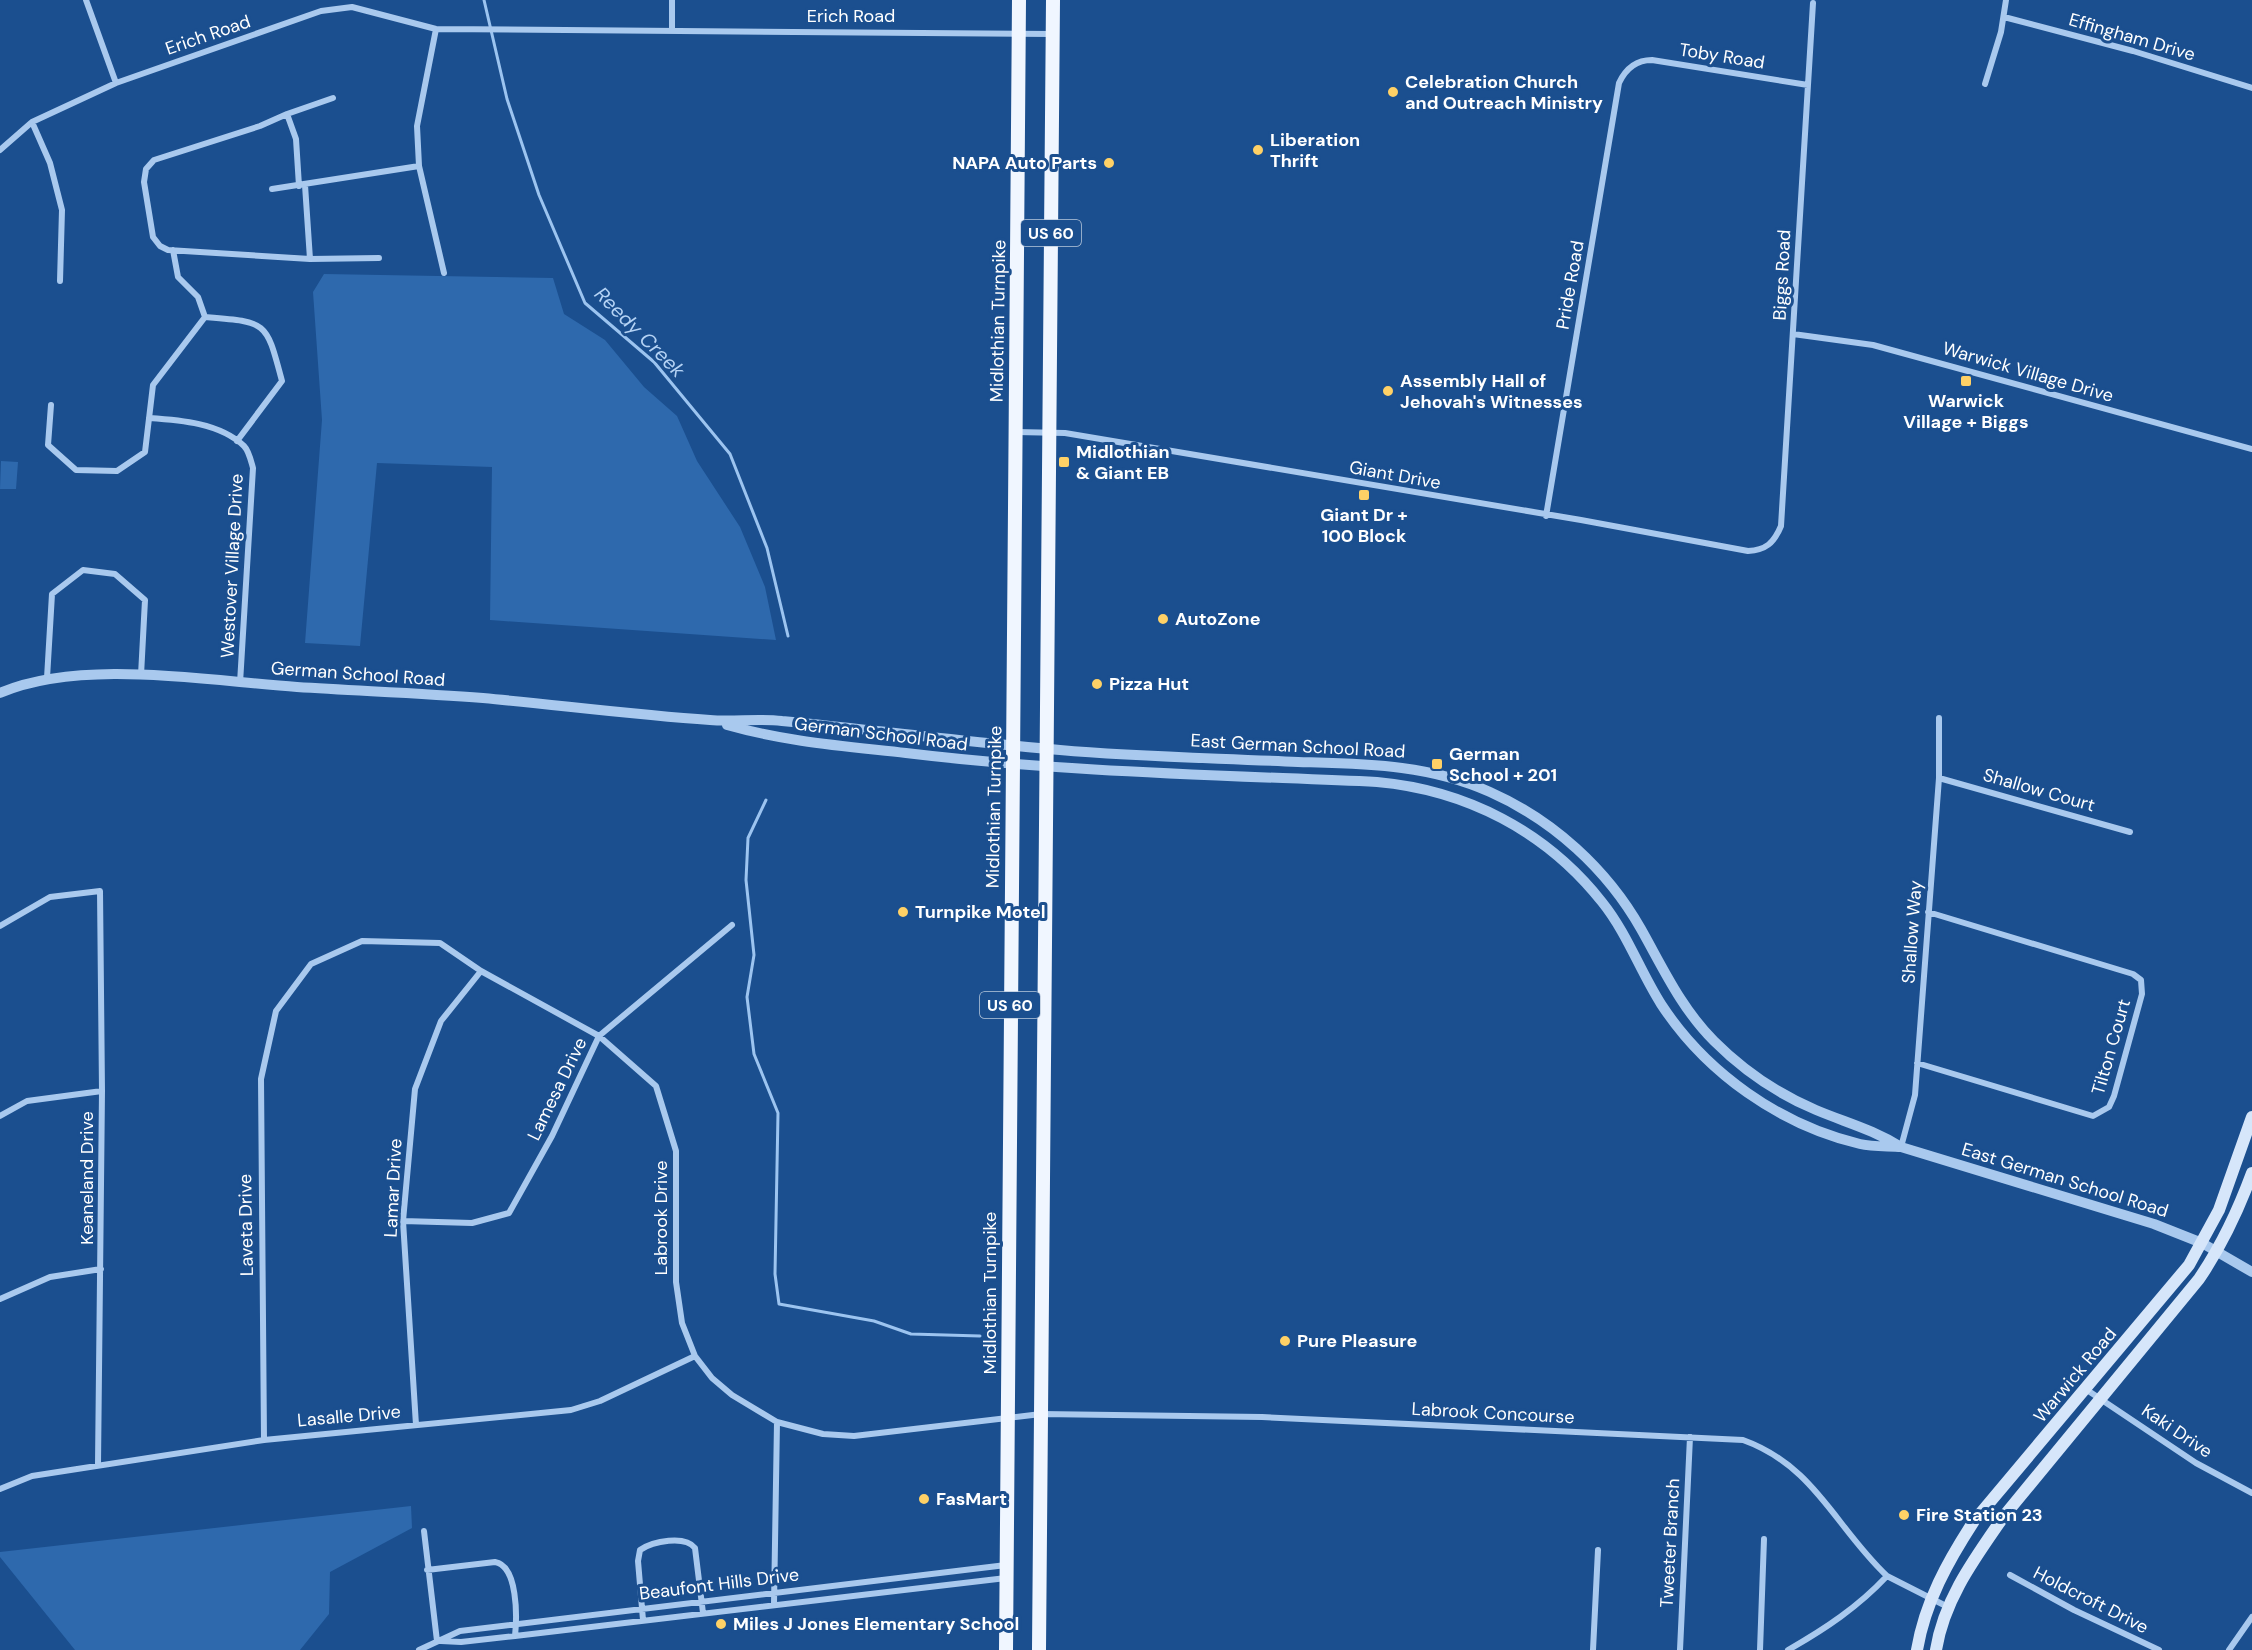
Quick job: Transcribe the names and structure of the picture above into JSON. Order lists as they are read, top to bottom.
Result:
{
  "streets": {
    "main road": ["US 60", "Midlothian Turnpike", "Warwick Road"],
    "street": [
      "Erich Road",
      "Effingham Drive",
      "Toby Road",
      "Biggs Road",
      "Pride Road",
      "Warwick Village Drive",
      "Giant Drive",
      "Westover Village Drive",
      "German School Road",
      "East German School Road",
      "Shallow Court",
      "Shallow Way",
      "Tilton Court",
      "Lamesa Drive",
      "Keaneland Drive",
      "Lamar Drive",
      "Labrook Drive",
      "Laveta Drive",
      "Labrook Concourse",
      "Lasalle Drive",
      "Kaki Drive",
      "Tweeter Branch",
      "Beaufont Hills Drive",
      "Holdcroft Drive"
    ]
  },
  "crossings": [
    ["Erich Road", "US 60"],
    ["Erich Road", "Midlothian Turnpike"],
    ["Toby Road", "Biggs Road"],
    ["Toby Road", "Pride Road"],
    ["US 60", "Giant Drive"],
    ["US 60", "German School Road"],
    ["US 60", "East German School Road"],
    ["US 60", "Labrook Drive"],
    ["US 60", "Labrook Concourse"],
    ["Biggs Road", "Warwick Village Drive"],
    ["Biggs Road", "Giant Drive"],
    ["Pride Road", "Giant Drive"],
    ["Midlothian Turnpike", "Giant Drive"],
    ["Midlothian Turnpike", "German School Road"],
    ["Midlothian Turnpike", "Labrook Drive"],
    ["Midlothian Turnpike", "Beaufont Hills Drive"],
    ["Westover Village Drive", "German School Road"],
    ["German School Road", "East German School Road"],
    ["East German School Road", "Shallow Way"],
    ["East German School Road", "Warwick Road"],
    ["Shallow Court", "Shallow Way"],
    ["Shallow Way", "Tilton Court"],
    ["Lamesa Drive", "Lamar Drive"],
    ["Lamesa Drive", "Labrook Drive"],
    ["Keaneland Drive", "Lasalle Drive"],
    ["Lamar Drive", "Labrook Drive"],
    ["Lamar Drive", "Lasalle Drive"],
    ["Labrook Drive", "Laveta Drive"],
    ["Labrook Drive", "Labrook Concourse"],
    ["Labrook Drive", "Lasalle Drive"],
    ["Laveta Drive", "Lasalle Drive"],
    ["Warwick Road", "Kaki Drive"],
    ["Labrook Concourse", "Tweeter Branch"]
  ],
  "water": ["Reedy Creek"],
  "places": {
    "other": [
      "Celebration Church and Outreach Ministry",
      "Liberation Thrift",
      "NAPA Auto Parts",
      "Assembly Hall of Jehovah's Witnesses",
      "AutoZone",
      "Pizza Hut",
      "Turnpike Motel",
      "Pure Pleasure",
      "FasMart",
      "Fire Station 23",
      "Miles J Jones Elementary School"
    ],
    "transit": [
      "Warwick Village + Biggs",
      "Midlothian & Giant EB",
      "Giant Dr + 100 Block",
      "German School + 201"
    ]
  }
}
